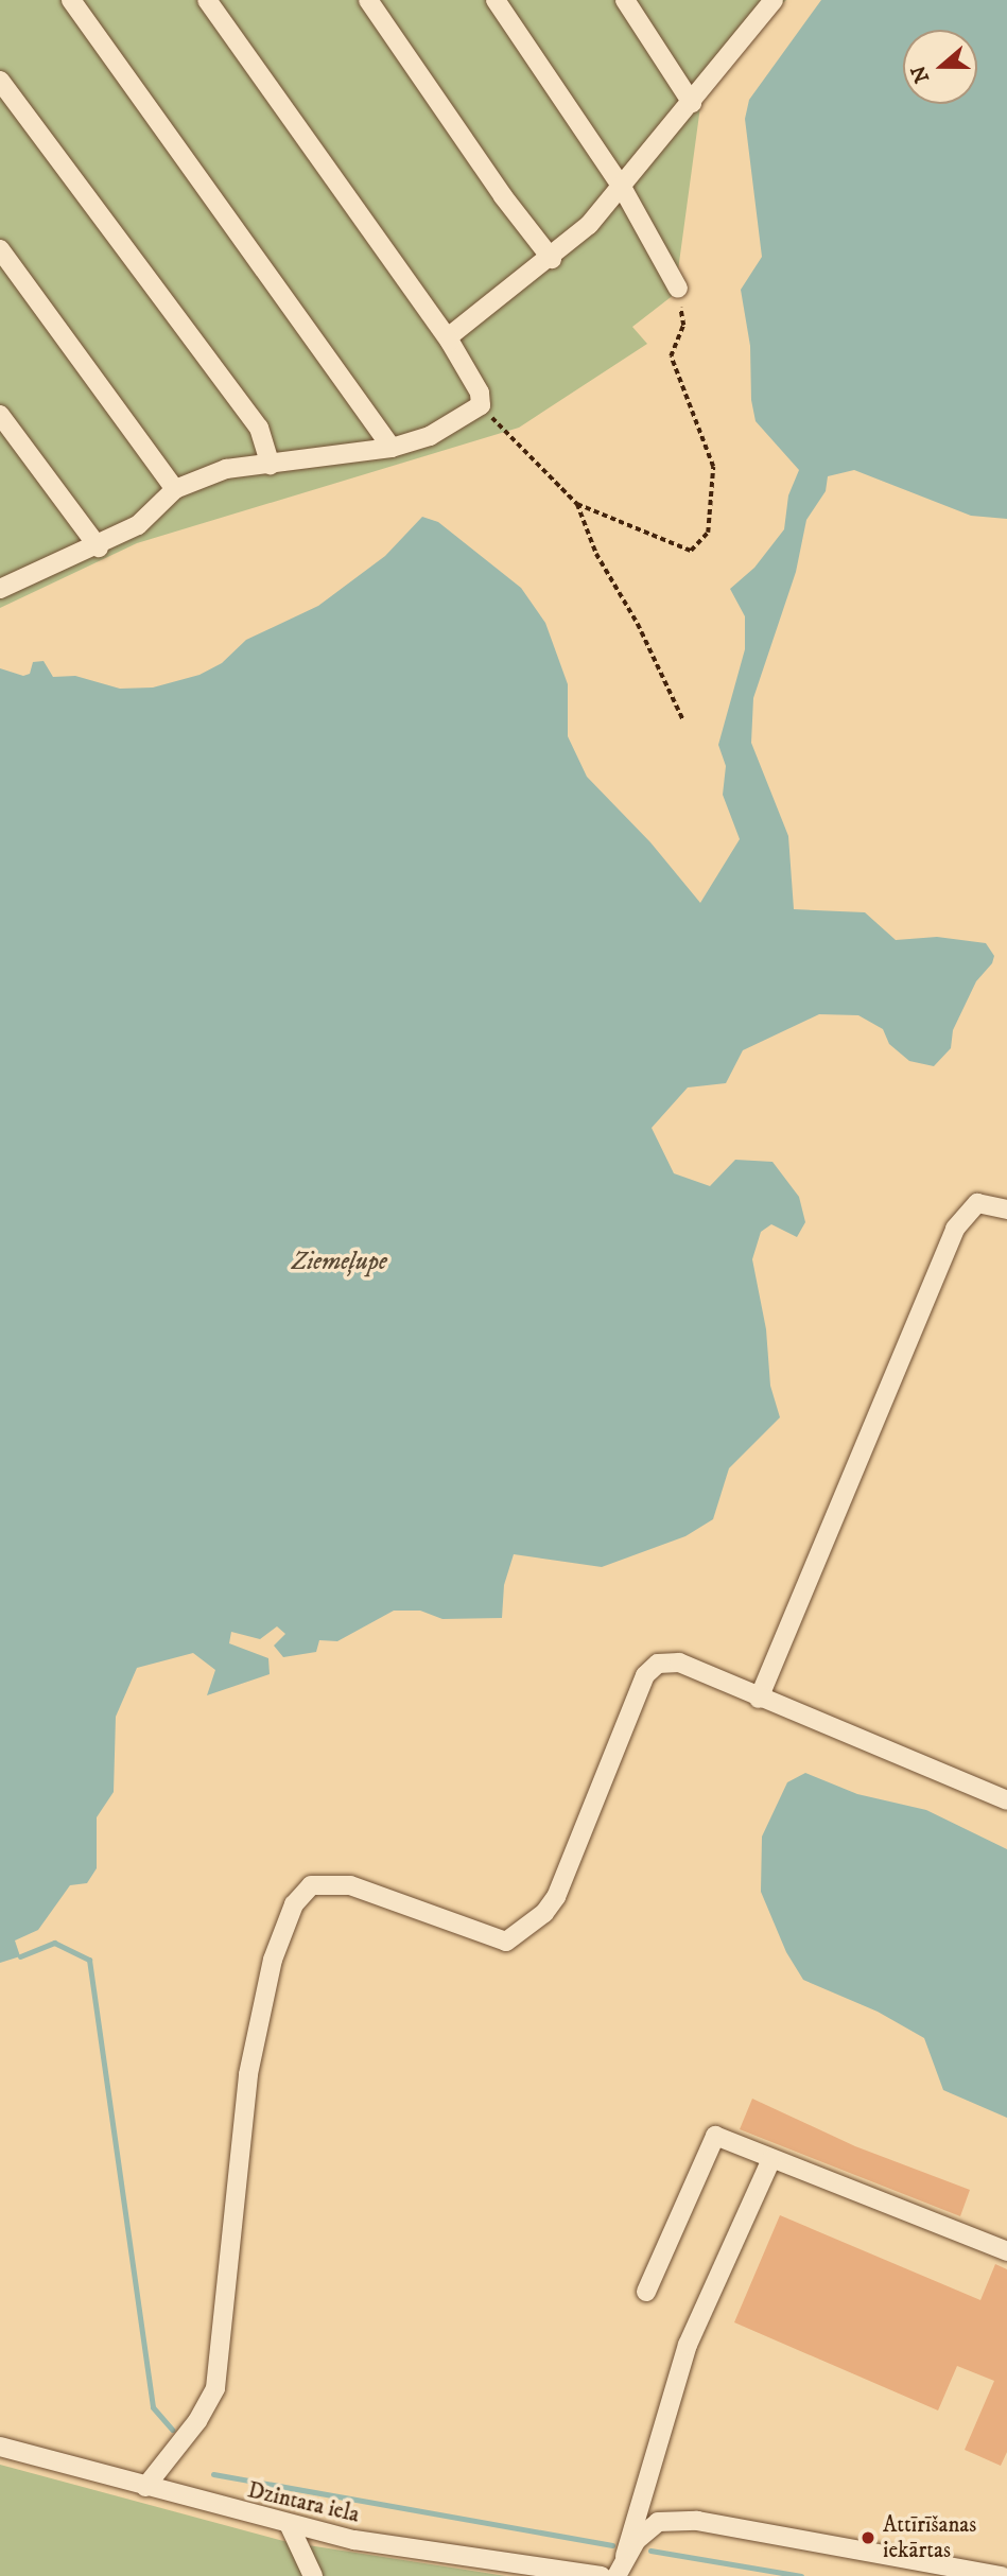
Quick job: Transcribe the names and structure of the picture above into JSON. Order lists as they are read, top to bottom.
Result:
{
  "streets": {
    "street": ["Dzintara iela"]
  },
  "water": ["Ziemeļupe"],
  "places": ["Attīrīšanas iekārtas"],
  "north": "left"
}
